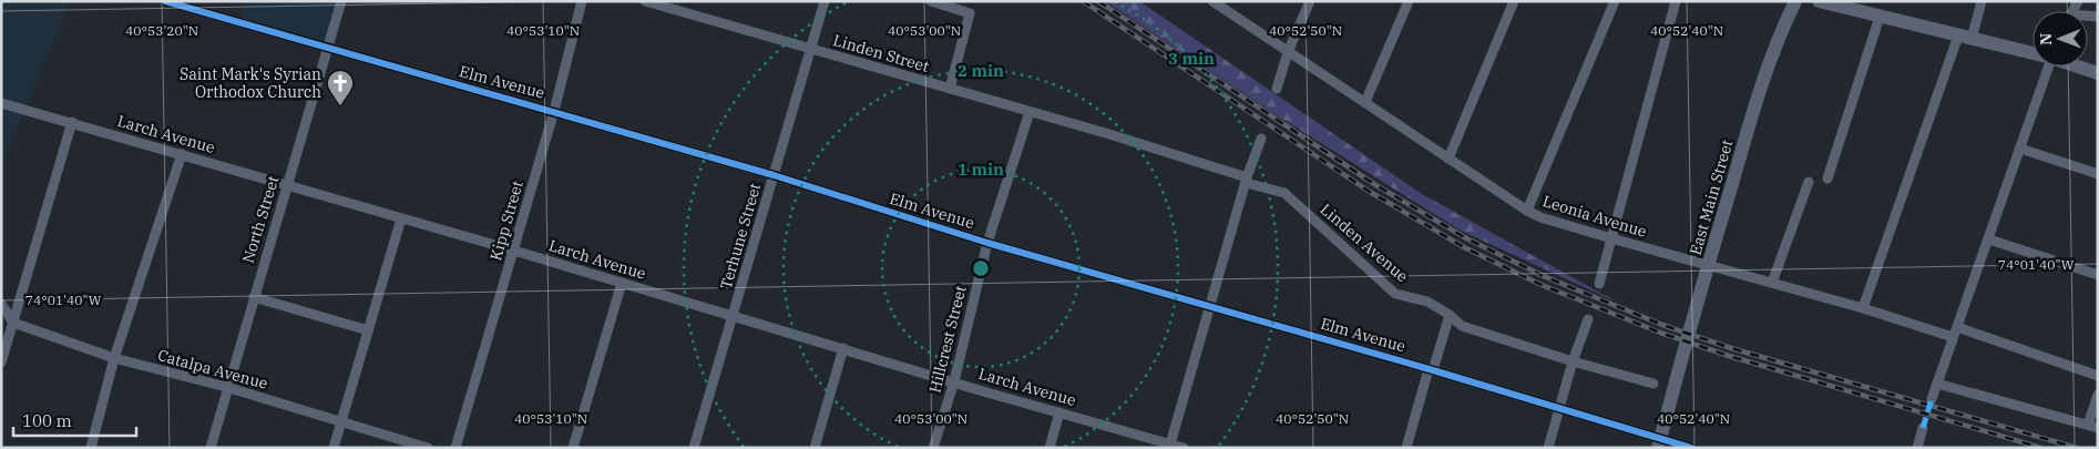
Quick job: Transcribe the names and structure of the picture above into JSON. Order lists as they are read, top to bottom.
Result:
{
  "streets": {
    "main road": ["East Main Street"],
    "street": [
      "Linden Street",
      "Elm Avenue",
      "Larch Avenue",
      "Leonia Avenue",
      "North Street",
      "Kipp Street",
      "Terhune Street",
      "Linden Avenue",
      "Hillcrest Street",
      "Catalpa Avenue"
    ]
  },
  "crossings": [
    ["Linden Street", "Terhune Street"],
    ["Linden Street", "Linden Avenue"],
    ["Linden Street", "Hillcrest Street"],
    ["Elm Avenue", "East Main Street"],
    ["Elm Avenue", "North Street"],
    ["Elm Avenue", "Kipp Street"],
    ["Elm Avenue", "Terhune Street"],
    ["Elm Avenue", "Hillcrest Street"],
    ["Larch Avenue", "North Street"],
    ["Larch Avenue", "Kipp Street"],
    ["Larch Avenue", "Terhune Street"],
    ["Larch Avenue", "Hillcrest Street"],
    ["North Street", "Catalpa Avenue"]
  ],
  "places": {
    "church": ["Saint Mark's Syrian Orthodox Church"]
  },
  "scale_bar": "100 m",
  "north": "left",
  "coordinates": [
    "40°53'20\"N",
    "40°53'10\"N",
    "40°53'00\"N",
    "40°52'50\"N",
    "40°52'40\"N",
    "74°01'40\"W"
  ],
  "rings": ["3 min", "2 min", "1 min"]
}
